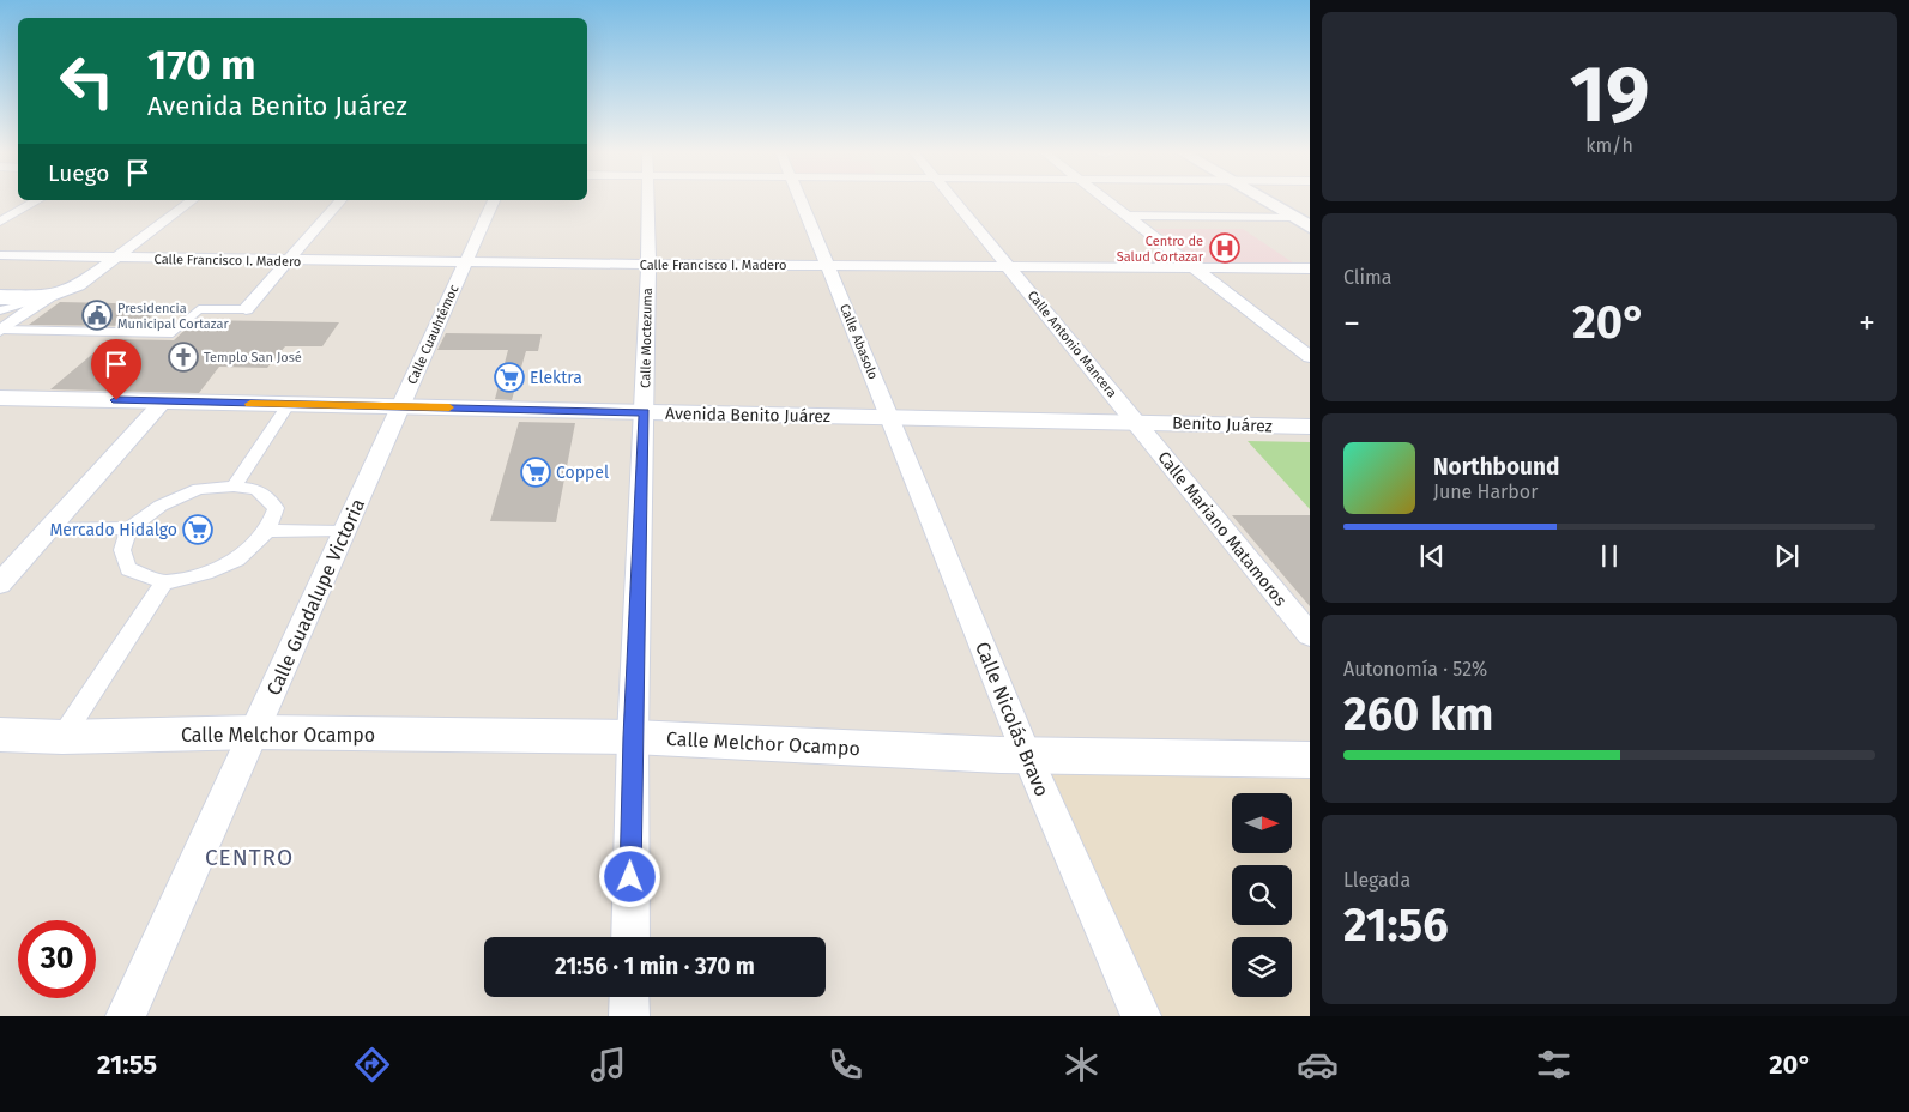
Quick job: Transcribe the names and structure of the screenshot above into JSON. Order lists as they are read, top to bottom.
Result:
{
  "streets": {
    "street": [
      "Calle Francisco I. Madero",
      "Calle Cuauhtémoc",
      "Calle Moctezuma",
      "Calle Abasolo",
      "Calle Antonio Mancera",
      "Avenida Benito Juárez",
      "Benito Juárez",
      "Calle Mariano Matamoros",
      "Calle Guadalupe Victoria",
      "Calle Nicolás Bravo",
      "Calle Melchor Ocampo"
    ]
  },
  "crossings": [
    ["Calle Francisco I. Madero", "Calle Cuauhtémoc"],
    ["Calle Francisco I. Madero", "Calle Moctezuma"],
    ["Calle Francisco I. Madero", "Calle Abasolo"],
    ["Calle Francisco I. Madero", "Calle Antonio Mancera"],
    ["Calle Cuauhtémoc", "Avenida Benito Juárez"],
    ["Calle Cuauhtémoc", "Calle Guadalupe Victoria"],
    ["Calle Moctezuma", "Avenida Benito Juárez"],
    ["Calle Moctezuma", "Calle Melchor Ocampo"],
    ["Calle Abasolo", "Avenida Benito Juárez"],
    ["Calle Abasolo", "Calle Nicolás Bravo"],
    ["Calle Antonio Mancera", "Avenida Benito Juárez"],
    ["Calle Antonio Mancera", "Benito Juárez"],
    ["Calle Antonio Mancera", "Calle Mariano Matamoros"],
    ["Avenida Benito Juárez", "Benito Juárez"],
    ["Avenida Benito Juárez", "Calle Mariano Matamoros"],
    ["Avenida Benito Juárez", "Calle Guadalupe Victoria"],
    ["Avenida Benito Juárez", "Calle Nicolás Bravo"],
    ["Benito Juárez", "Calle Mariano Matamoros"],
    ["Calle Guadalupe Victoria", "Calle Melchor Ocampo"],
    ["Calle Nicolás Bravo", "Calle Melchor Ocampo"]
  ],
  "districts": ["CENTRO"],
  "places": {
    "hospital": ["Centro de Salud Cortazar"],
    "public building": ["Presidencia Municipal Cortazar"],
    "church": ["Templo San José"],
    "supermarket": ["Elektra", "Coppel", "Mercado Hidalgo"]
  },
  "north": "right",
  "page": {
    "tile": [
      ["19", "km/h"],
      "Clima",
      ["Autonomía · 52%", "260 km"],
      ["Llegada", "21:56"]
    ],
    "turn": ["170 m", "Avenida Benito Juárez"],
    "then": "Luego",
    "heat": ["−", "20°", "+"],
    "song": ["Northbound", "June Harbor"],
    "limit": "30",
    "trip": "21:56 · 1 min · 370 m",
    "tabs": ["21:55", "20°"]
  }
}
